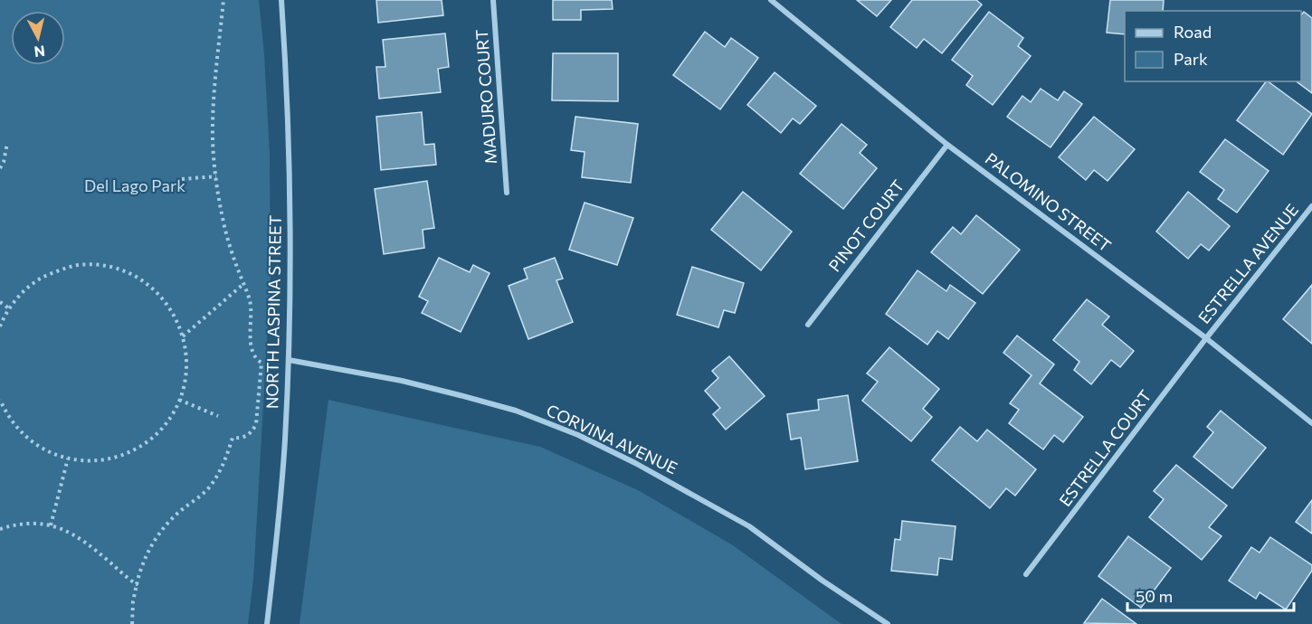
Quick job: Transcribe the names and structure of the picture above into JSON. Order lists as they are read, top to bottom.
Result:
{
  "streets": {
    "street": [
      "MADURO COURT",
      "PALOMINO STREET",
      "PINOT COURT",
      "ESTRELLA AVENUE",
      "NORTH LASPINA STREET",
      "CORVINA AVENUE",
      "ESTRELLA COURT"
    ]
  },
  "crossings": [
    ["PALOMINO STREET", "PINOT COURT"],
    ["PALOMINO STREET", "ESTRELLA AVENUE"],
    ["PALOMINO STREET", "ESTRELLA COURT"],
    ["ESTRELLA AVENUE", "ESTRELLA COURT"],
    ["NORTH LASPINA STREET", "CORVINA AVENUE"]
  ],
  "parks": ["Del Lago Park"],
  "legend": ["Road", "Park"],
  "scale_bar": "50 m",
  "north": "bottom"
}
